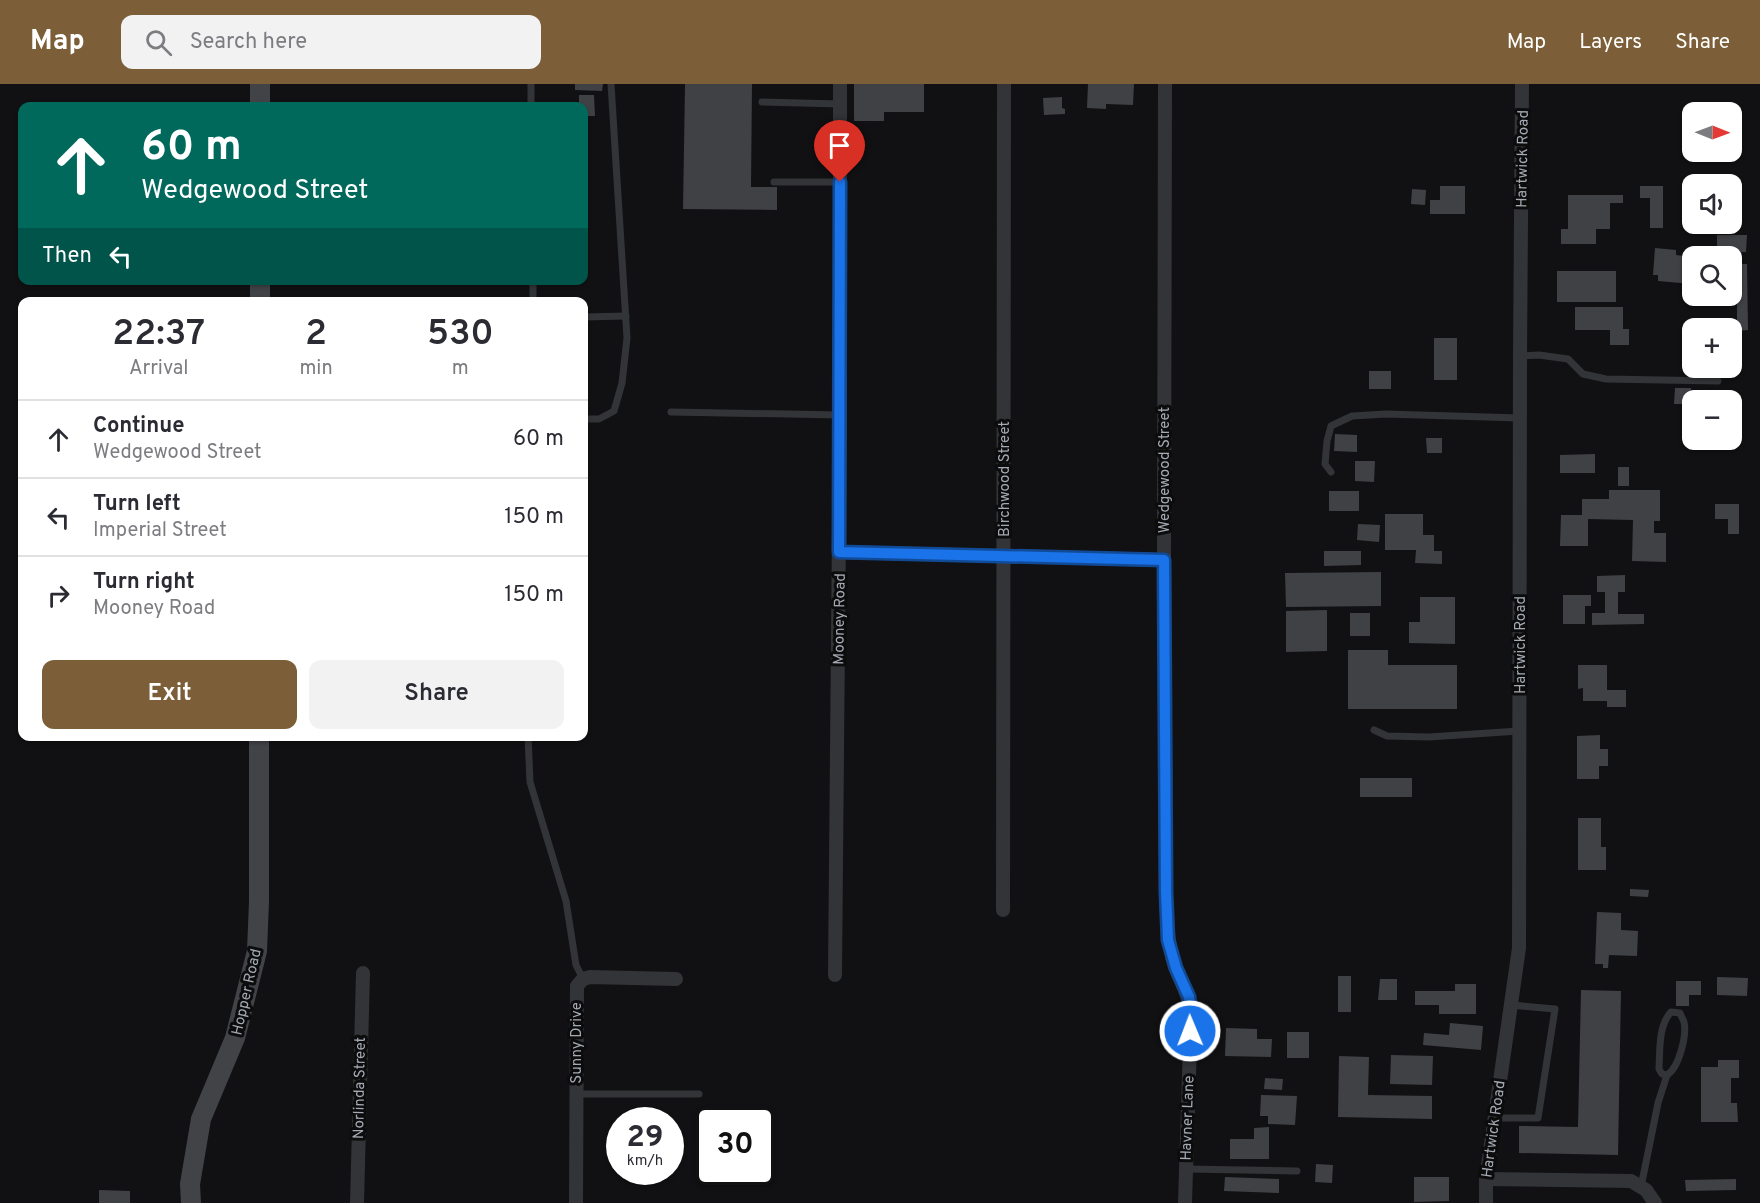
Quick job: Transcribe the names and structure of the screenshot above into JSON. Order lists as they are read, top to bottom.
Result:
{
  "streets": {
    "main road": ["Hopper Road"],
    "street": [
      "Hartwick Road",
      "Wedgewood Street",
      "Birchwood Street",
      "Mooney Road",
      "Sunny Drive",
      "Norlinda Street",
      "Havner Lane"
    ]
  },
  "crossings": [
    ["Wedgewood Street", "Havner Lane"]
  ],
  "north": "right",
  "page": {
    "header": "Map",
    "search": "Search here",
    "nav": ["Map", "Layers", "Share"],
    "map_buttons": ["+", "−"],
    "turn": ["60 m", "Wedgewood Street"],
    "then": "Then",
    "eta": [
      "22:37",
      "Arrival",
      "2",
      "min",
      "530",
      "m"
    ],
    "list": [
      {
        "name": "Continue",
        "note": "Wedgewood Street",
        "value": "60 m"
      },
      {
        "name": "Turn left",
        "note": "Imperial Street",
        "value": "150 m"
      },
      {
        "name": "Turn right",
        "note": "Mooney Road",
        "value": "150 m"
      }
    ],
    "buttons": ["Exit", "Share"],
    "speed": "29 km/h",
    "limit": "30"
  }
}
